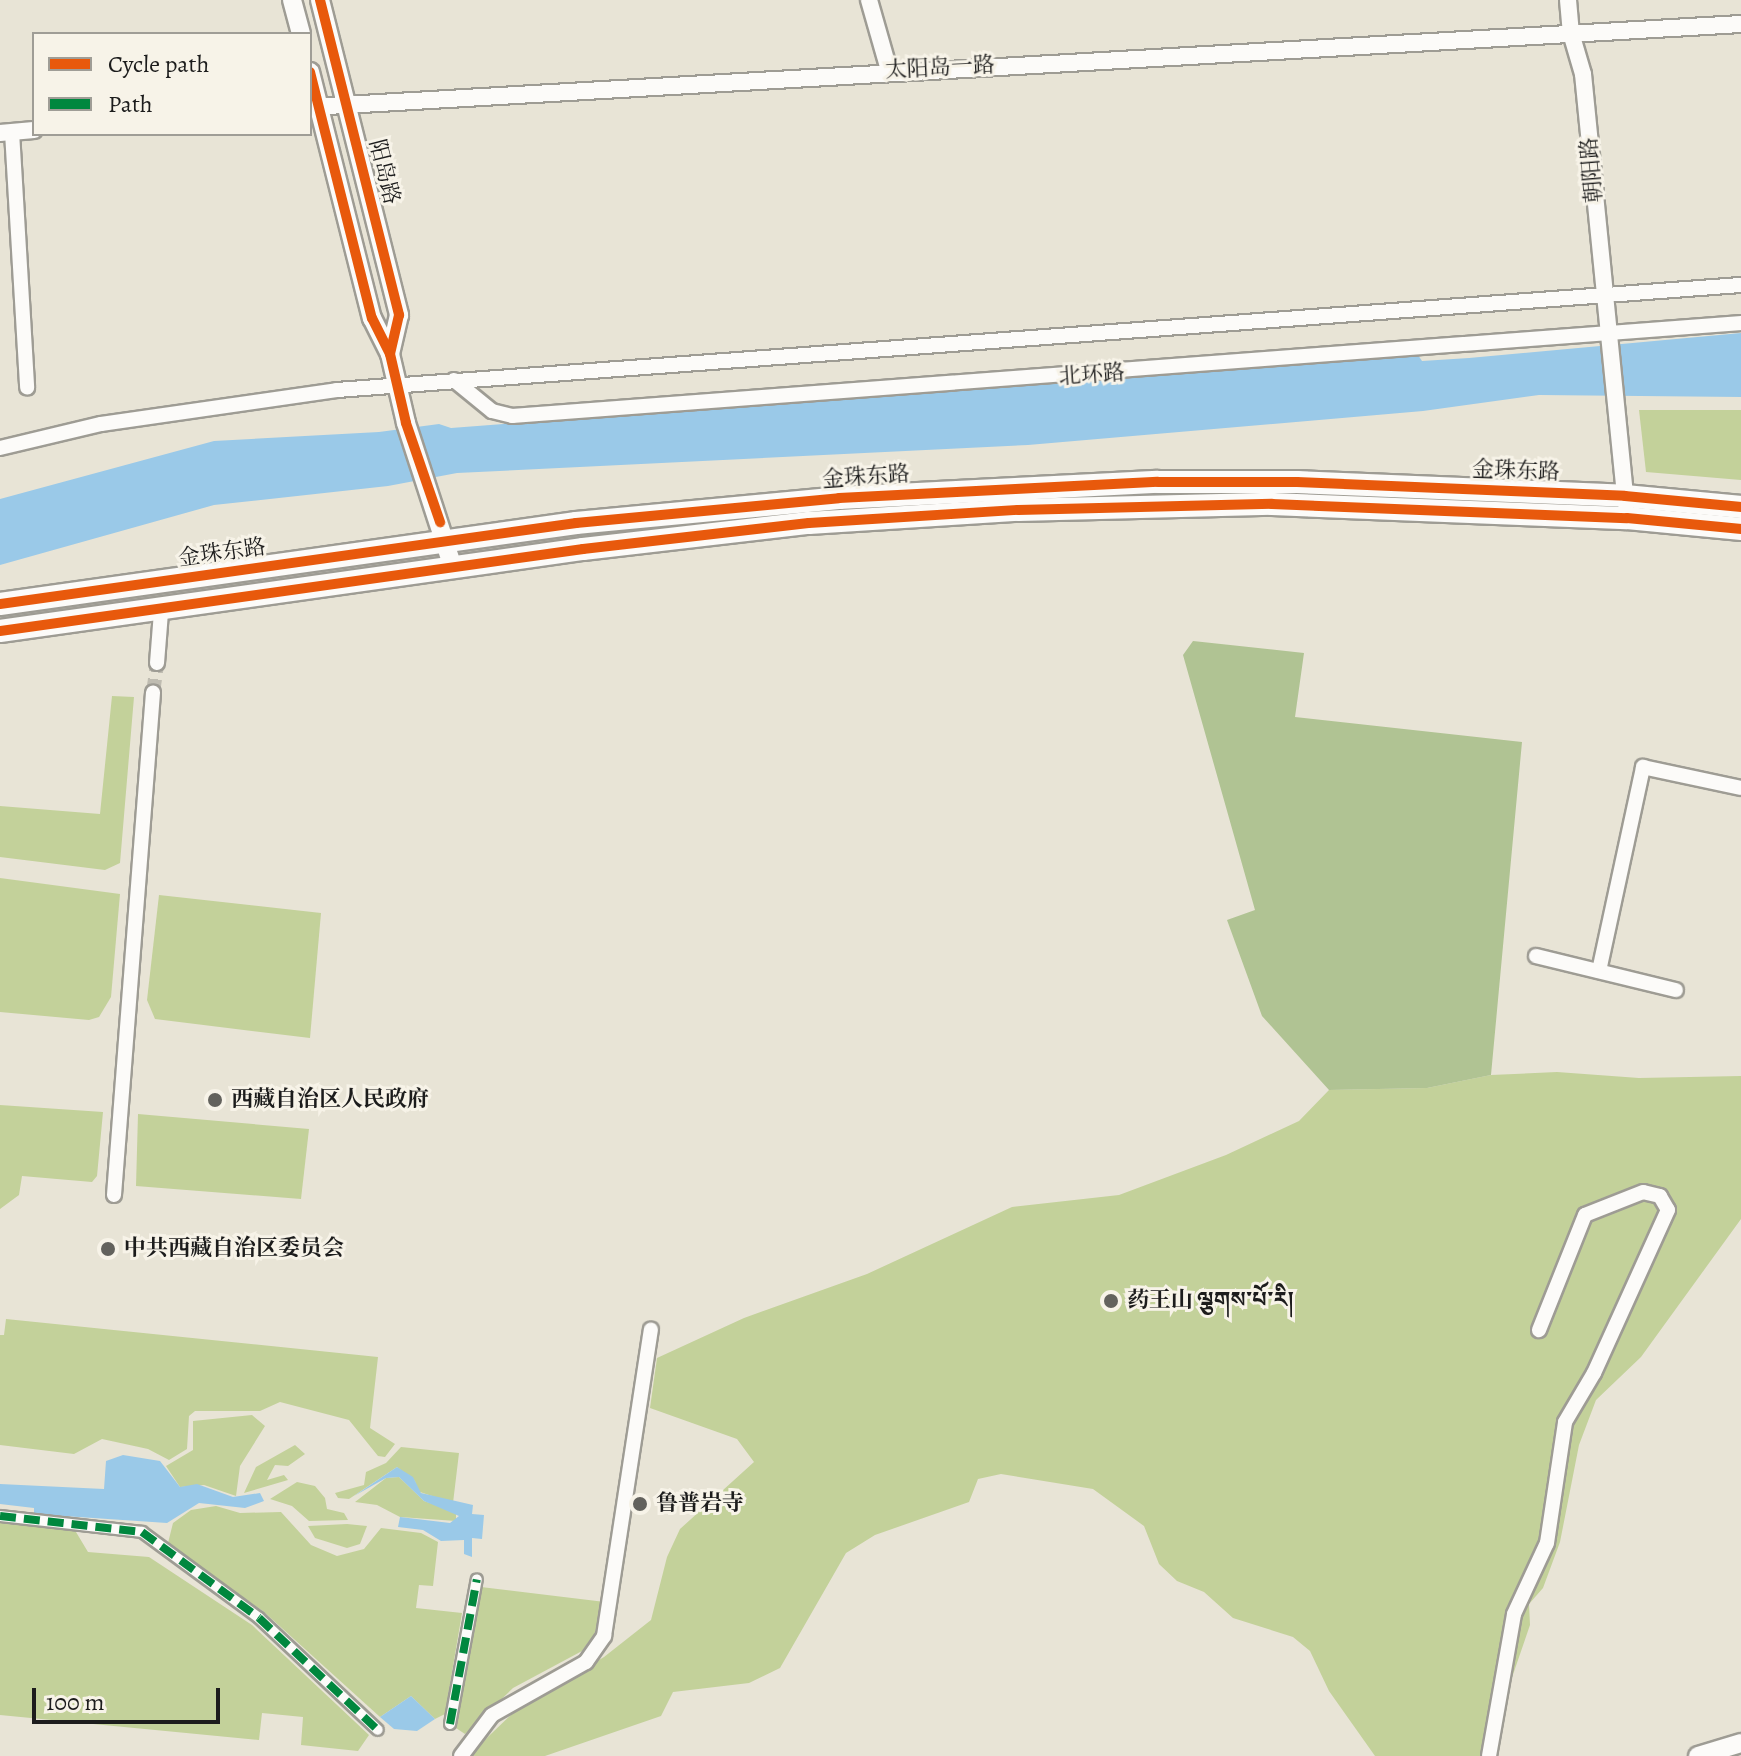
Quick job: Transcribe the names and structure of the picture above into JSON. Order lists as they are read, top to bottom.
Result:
{
  "streets": {
    "highway": ["金珠东路"],
    "main road": ["阳岛路"],
    "street": ["太阳岛一路", "朝阳路", "北环路"]
  },
  "crossings": [
    ["太阳岛一路", "朝阳路"],
    ["太阳岛一路", "阳岛路"],
    ["朝阳路", "北环路"],
    ["朝阳路", "金珠东路"],
    ["阳岛路", "金珠东路"]
  ],
  "places": [
    "西藏自治区人民政府",
    "中共西藏自治区委员会",
    "药王山 ལྕགས་པོ་རི།",
    "鲁普岩寺"
  ],
  "legend": ["Cycle path", "Path"],
  "scale_bar": "100 m"
}
